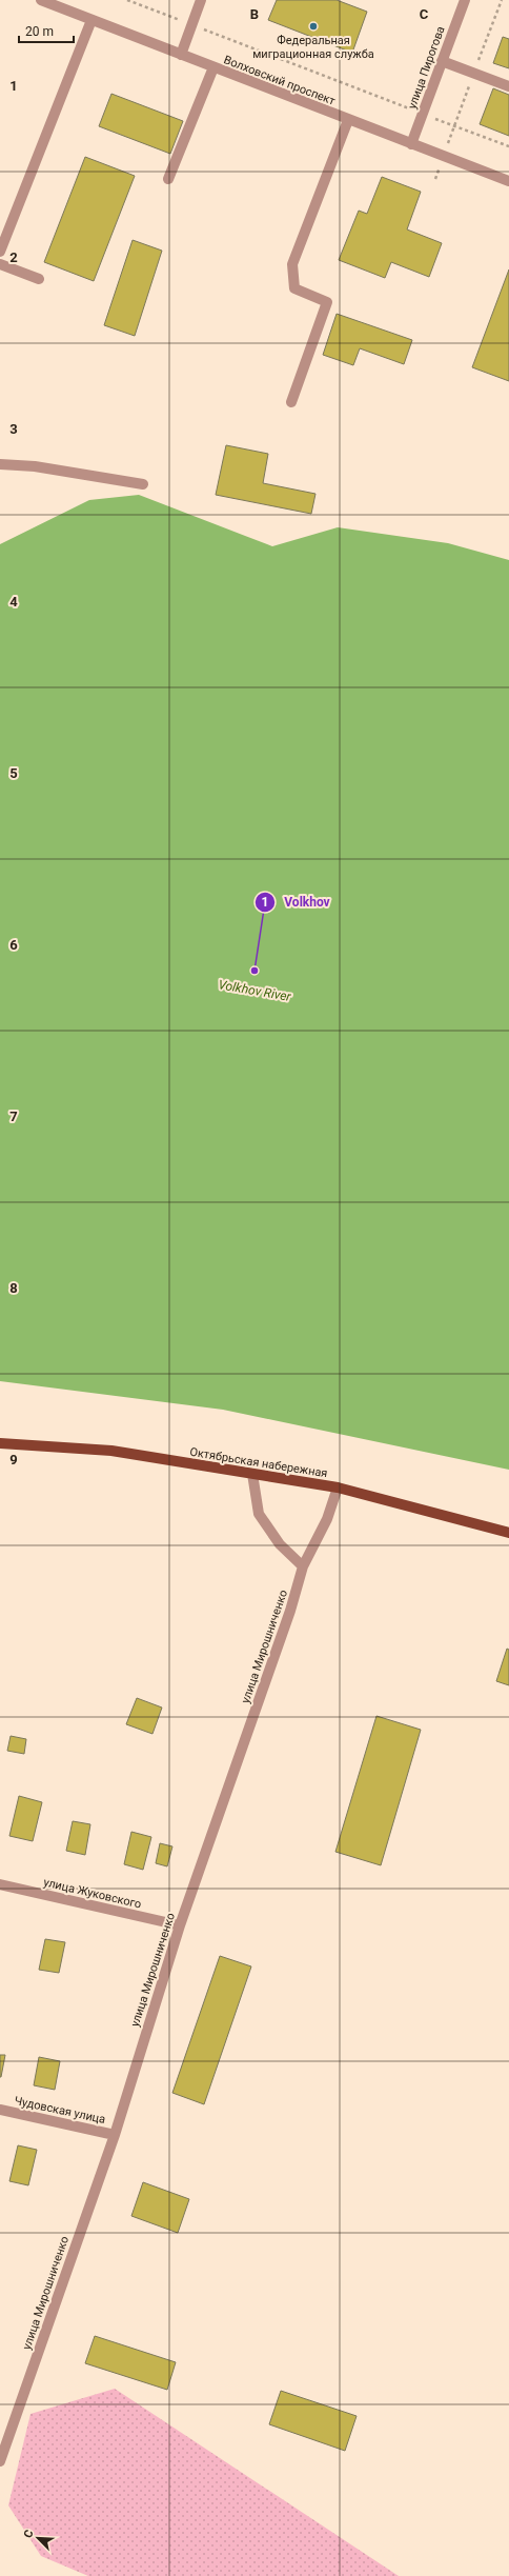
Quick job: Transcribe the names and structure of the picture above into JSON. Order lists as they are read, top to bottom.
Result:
{
  "streets": {
    "main road": ["Октябрьская набережная"],
    "street": [
      "улица Пирогова",
      "Волховский проспект",
      "улица Мирошниченко",
      "улица Жуковского",
      "Чудовская улица"
    ]
  },
  "crossings": [
    ["улица Пирогова", "Волховский проспект"],
    ["Октябрьская набережная", "улица Мирошниченко"],
    ["улица Мирошниченко", "улица Жуковского"],
    ["улица Мирошниченко", "Чудовская улица"]
  ],
  "water": ["Volkhov River"],
  "places": ["Федеральная миграционная служба", "Volkhov"],
  "scale_bar": "20 m",
  "north": "top left",
  "grid": {
    "columns": ["B", "C"],
    "rows": [
      "1",
      "2",
      "3",
      "4",
      "5",
      "6",
      "7",
      "8",
      "9"
    ]
  }
}
